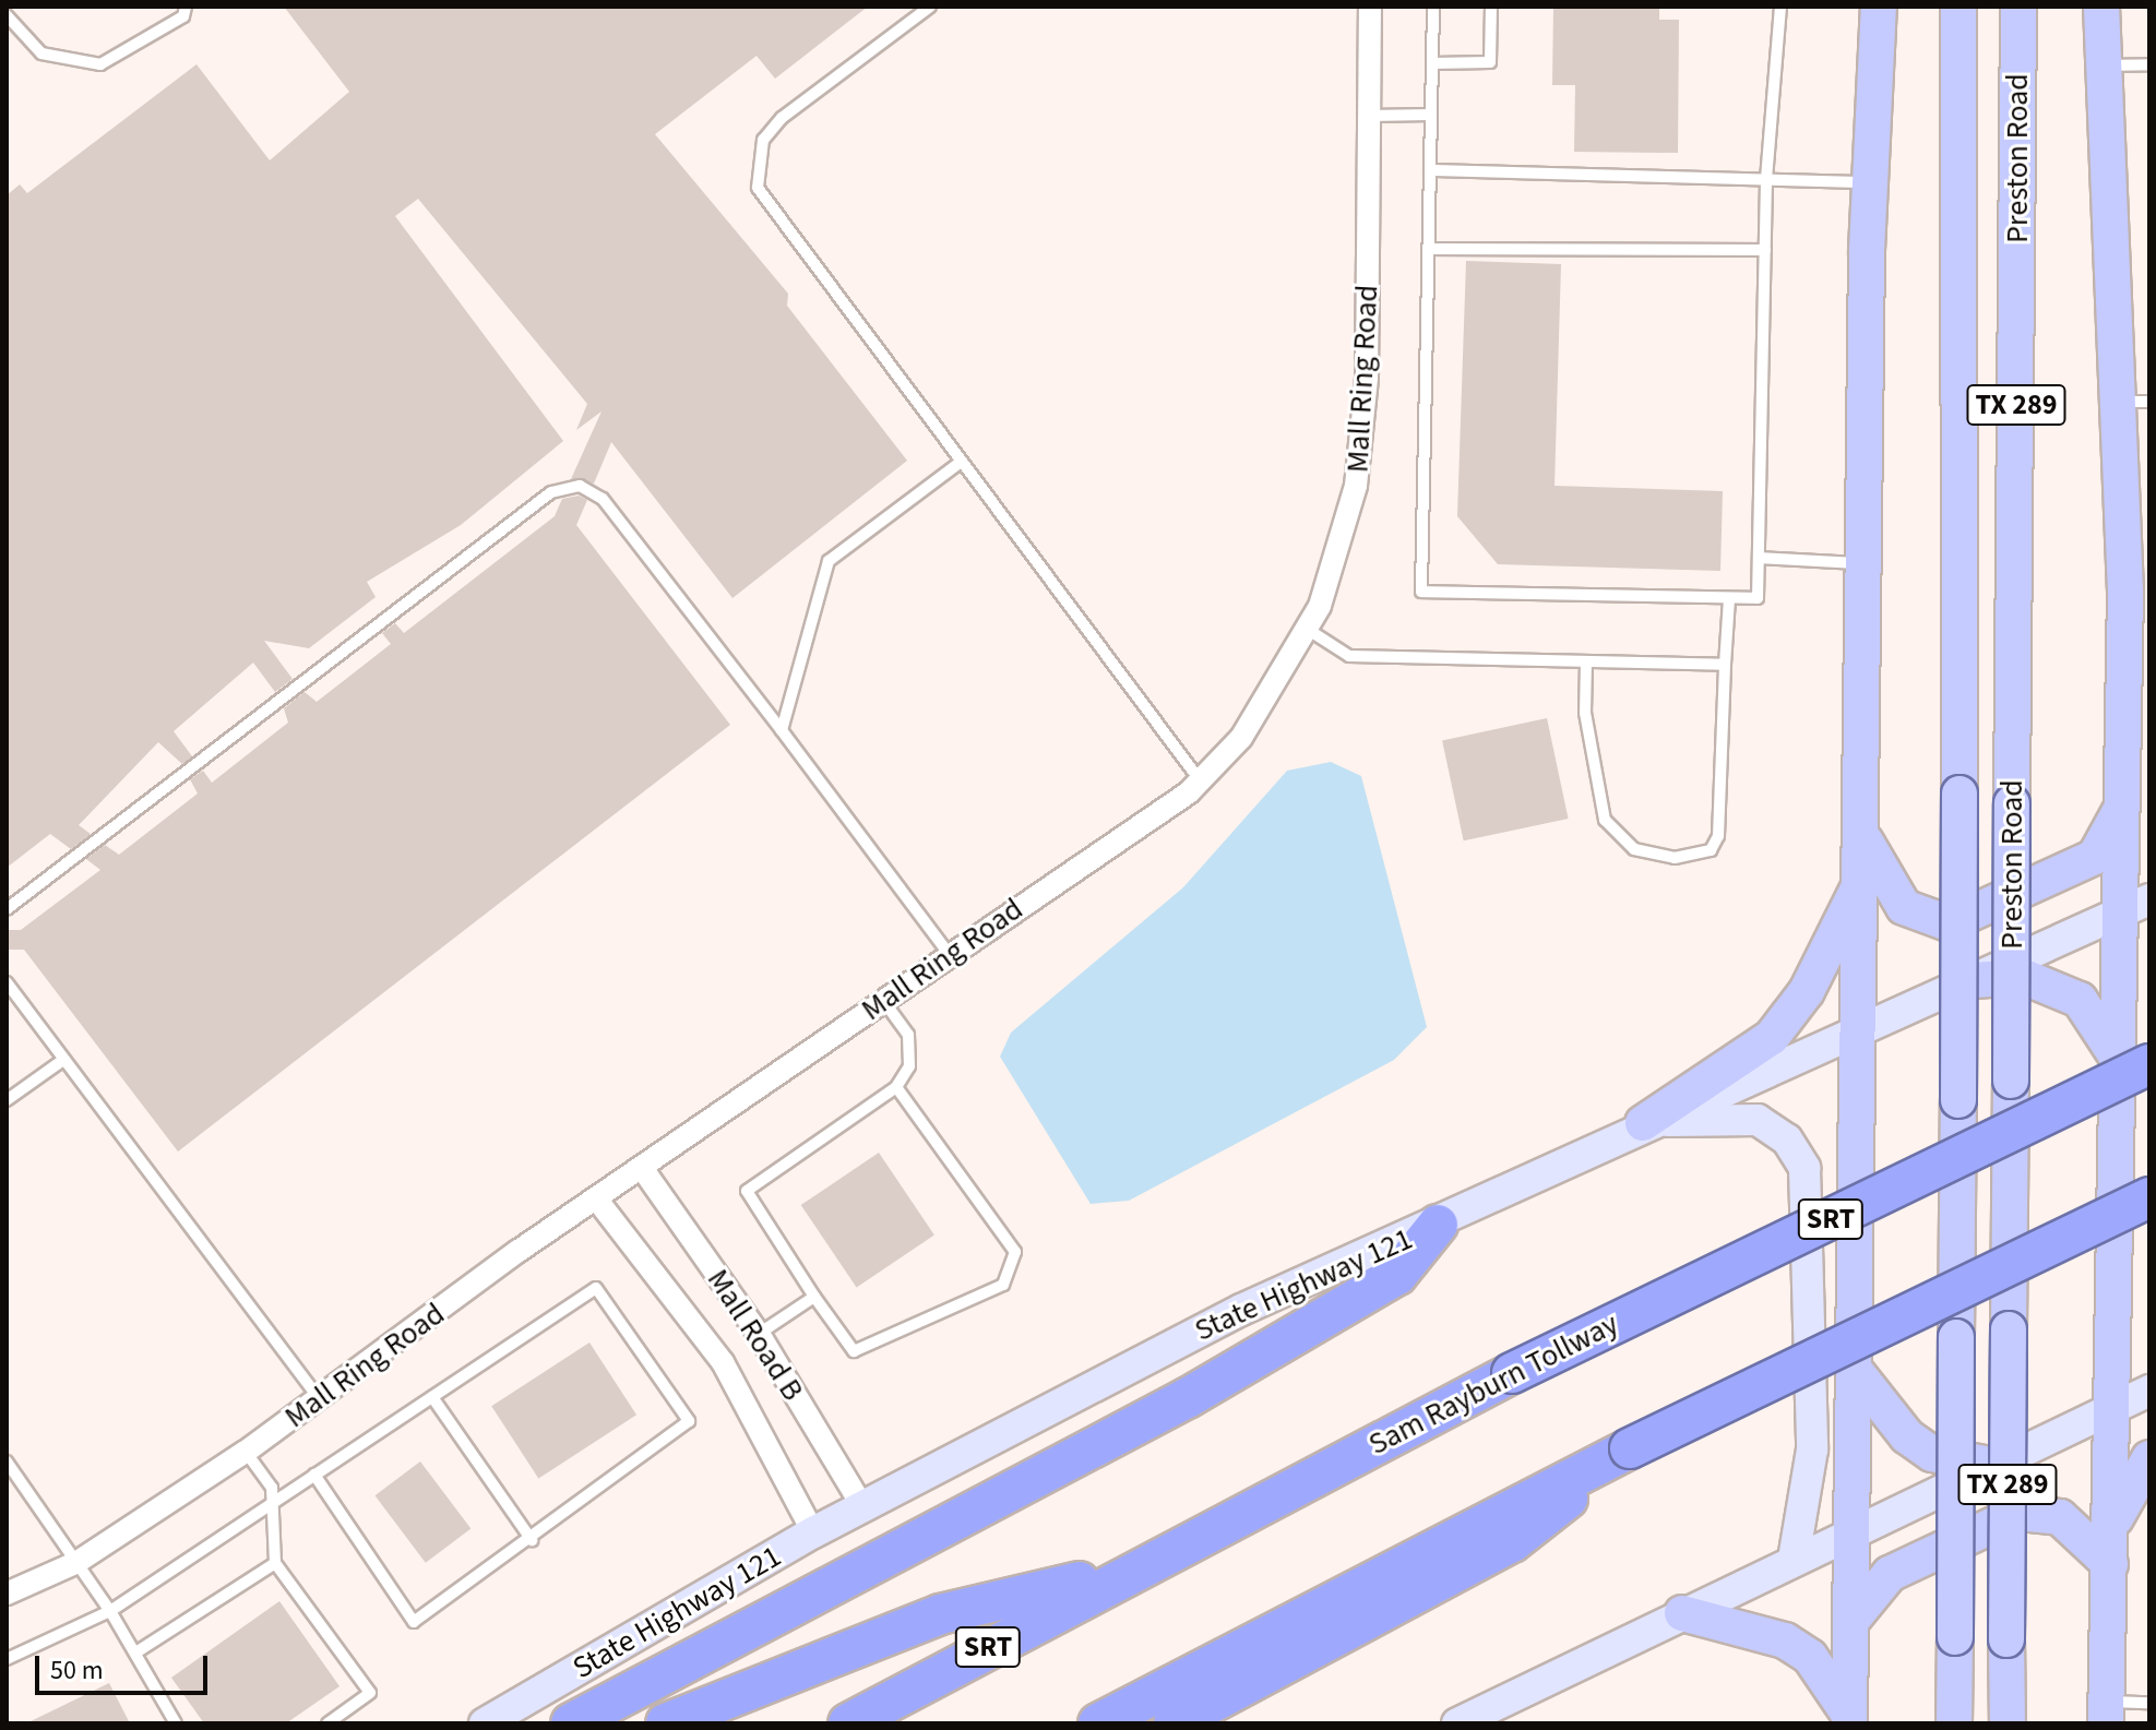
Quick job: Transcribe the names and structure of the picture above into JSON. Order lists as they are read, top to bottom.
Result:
{
  "streets": {
    "highway": ["SRT", "Sam Rayburn Tollway"],
    "main road": ["Preston Road", "TX 289", "State Highway 121"],
    "street": ["Mall Ring Road", "Mall Road B"]
  },
  "crossings": [
    ["Mall Ring Road", "Mall Road B"],
    ["State Highway 121", "Mall Road B"]
  ],
  "scale_bar": "50 m"
}
